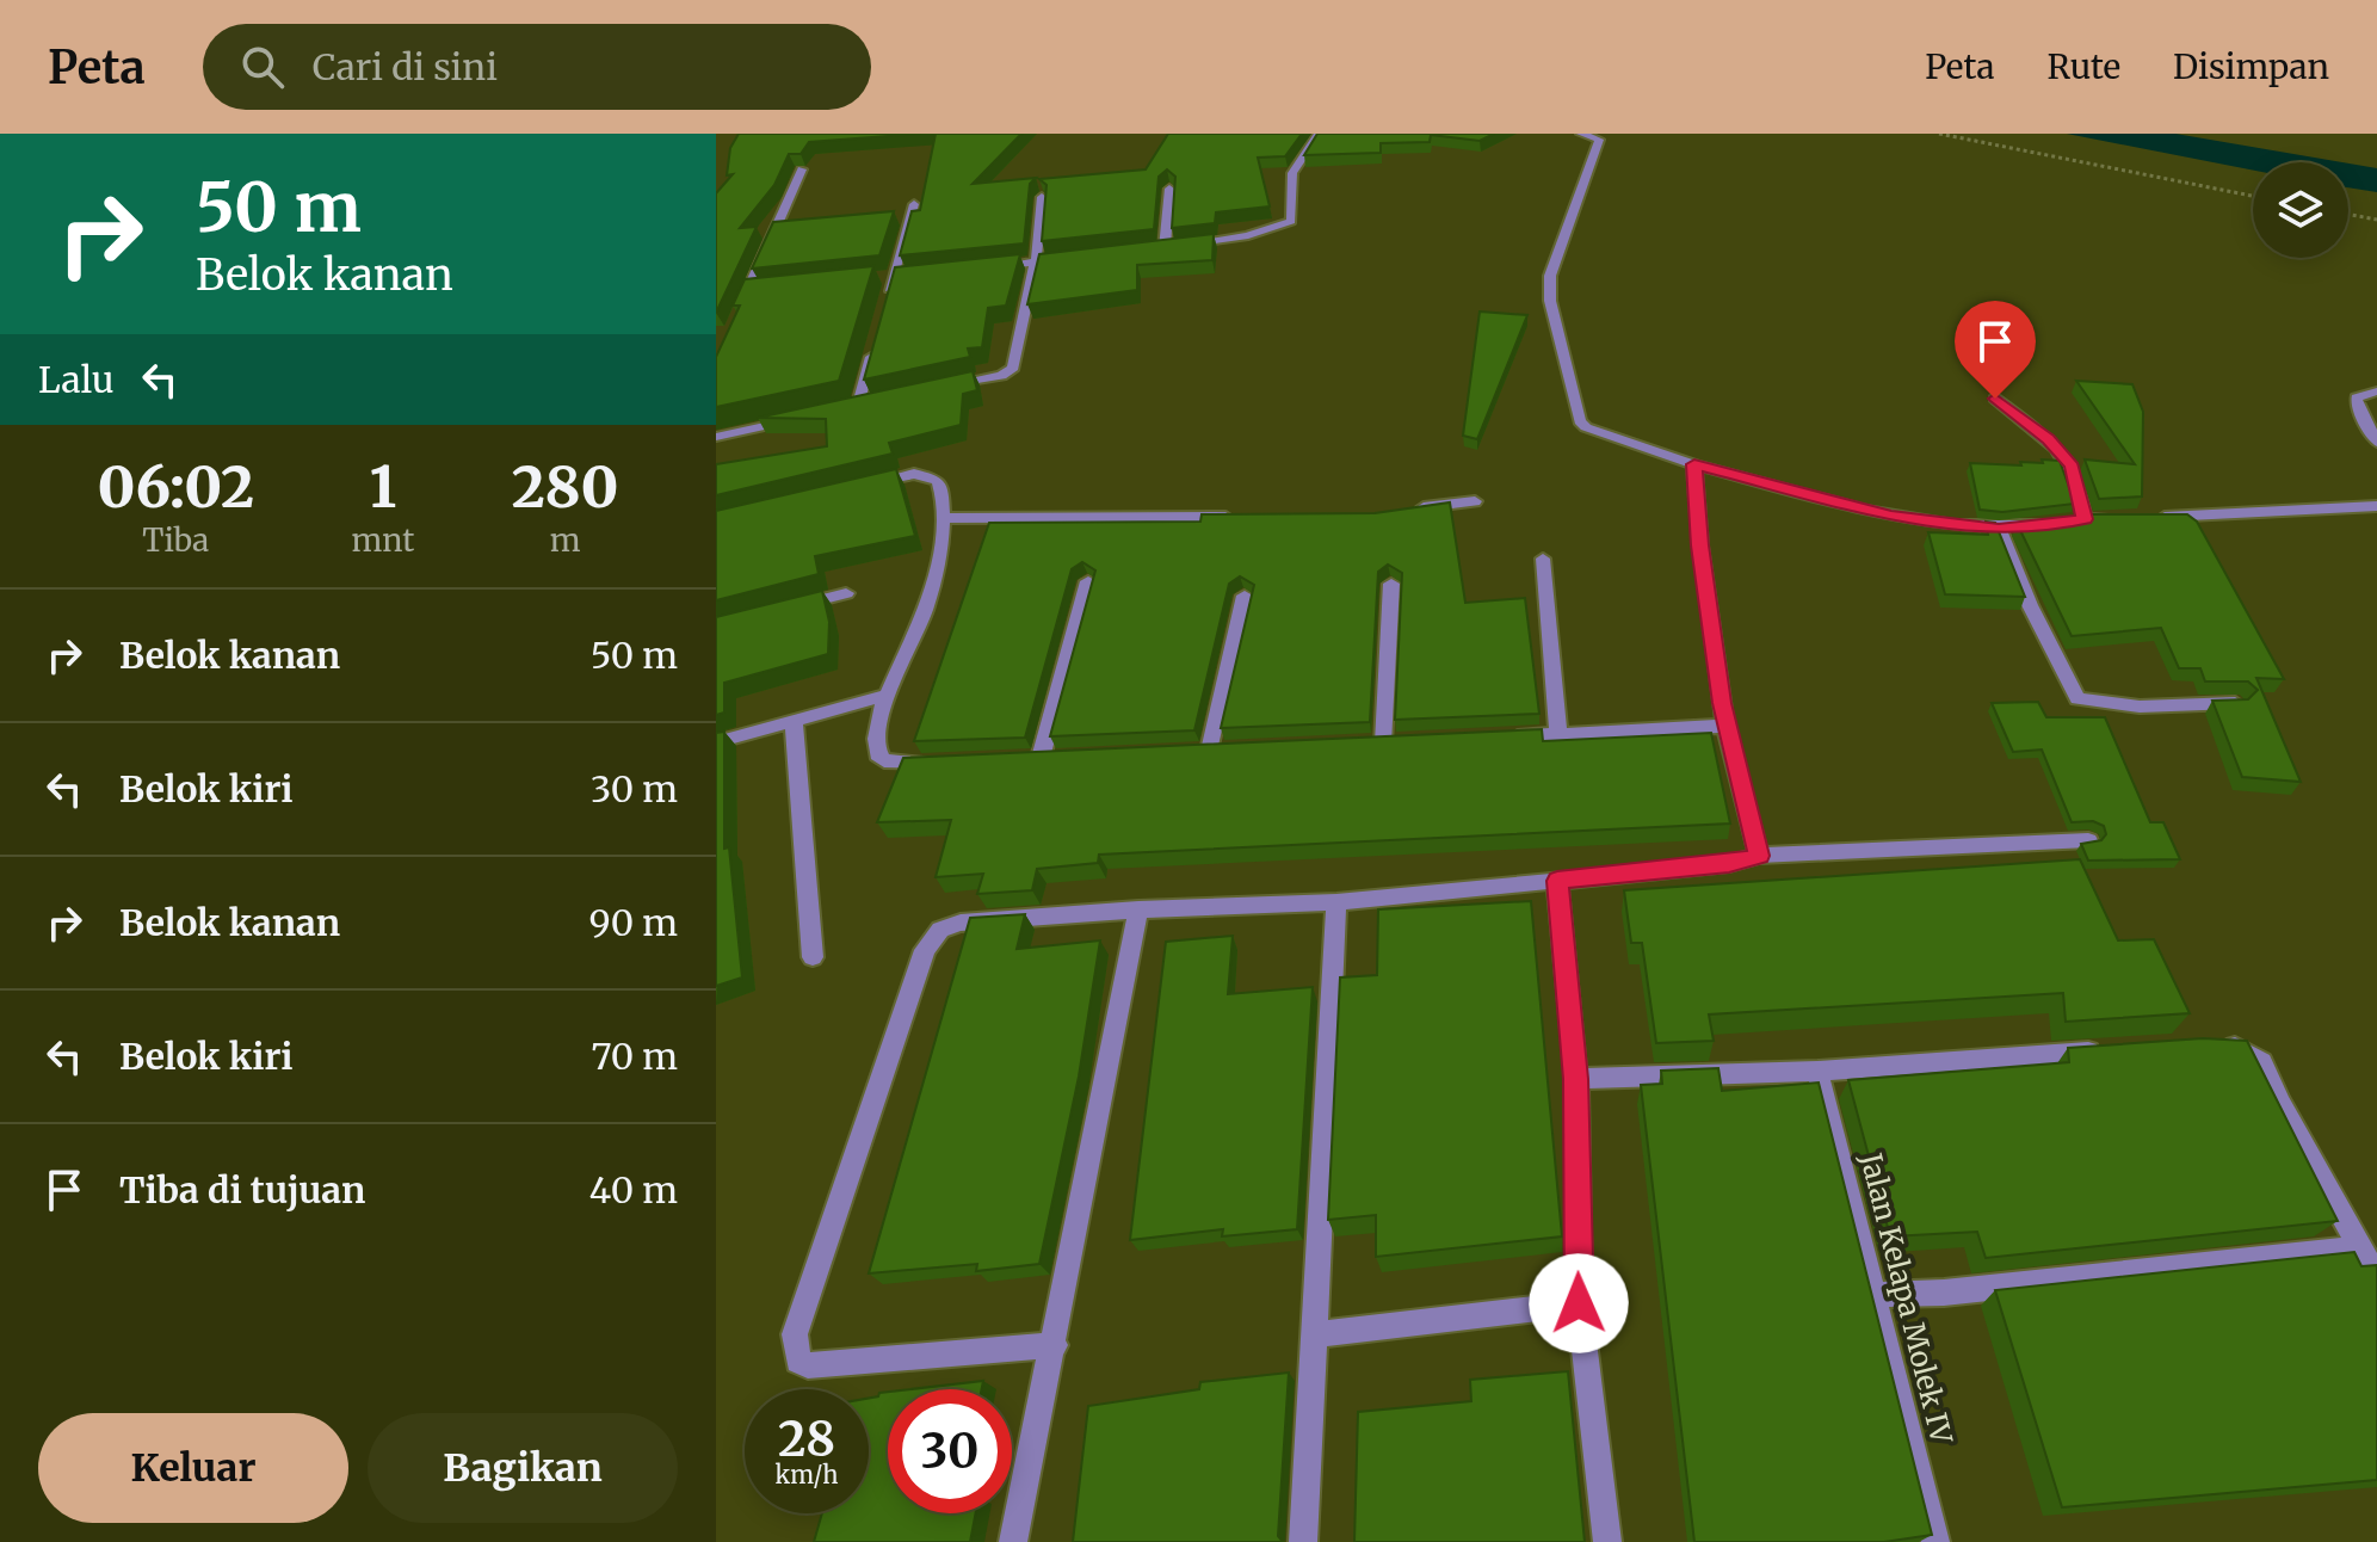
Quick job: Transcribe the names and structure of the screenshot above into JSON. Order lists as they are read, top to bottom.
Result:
{
  "streets": {
    "street": ["Jalan Kelapa Molek IV"]
  },
  "page": {
    "header": "Peta",
    "search": "Cari di sini",
    "nav": ["Peta", "Rute", "Disimpan"],
    "turn": ["50 m", "Belok kanan"],
    "then": "Lalu",
    "eta": [
      "06:02",
      "Tiba",
      "1",
      "mnt",
      "280",
      "m"
    ],
    "list": [
      {
        "name": "Belok kanan",
        "value": "50 m"
      },
      {
        "name": "Belok kiri",
        "value": "30 m"
      },
      {
        "name": "Belok kanan",
        "value": "90 m"
      },
      {
        "name": "Belok kiri",
        "value": "70 m"
      },
      {
        "name": "Tiba di tujuan",
        "value": "40 m"
      }
    ],
    "speed": "28 km/h",
    "limit": "30",
    "buttons": ["Keluar", "Bagikan"]
  }
}
